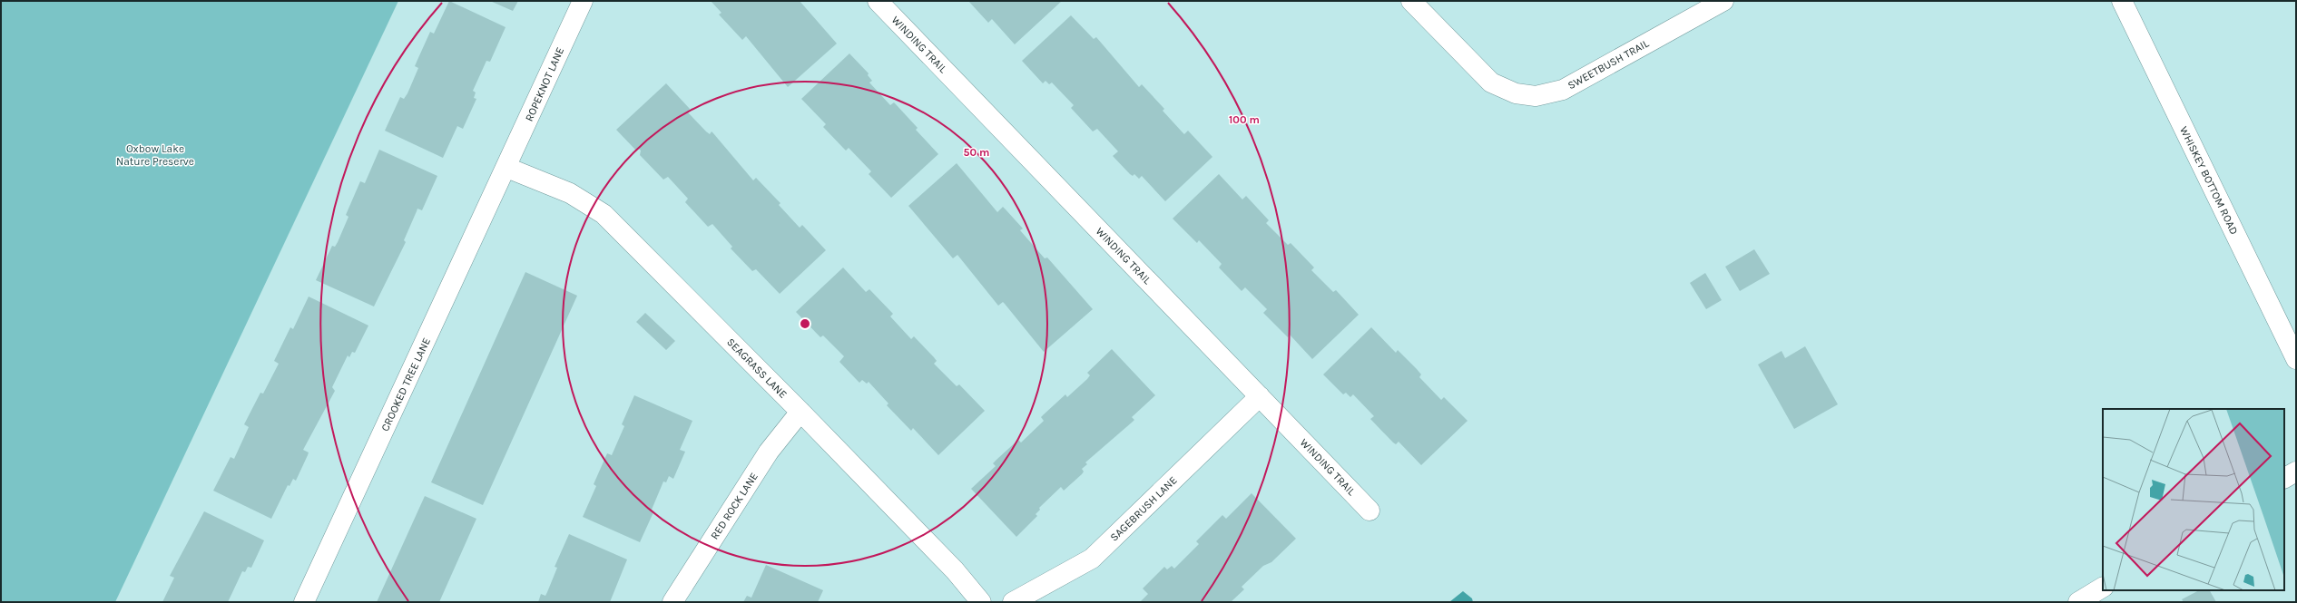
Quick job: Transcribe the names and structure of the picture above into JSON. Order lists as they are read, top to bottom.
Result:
{
  "streets": {
    "street": [
      "WINDING TRAIL",
      "SWEETBUSH TRAIL",
      "ROPEKNOT LANE",
      "WHISKEY BOTTOM ROAD",
      "SEAGRASS LANE",
      "CROOKED TREE LANE",
      "RED ROCK LANE",
      "SAGEBRUSH LANE"
    ]
  },
  "crossings": [
    ["WINDING TRAIL", "SAGEBRUSH LANE"],
    ["ROPEKNOT LANE", "SEAGRASS LANE"],
    ["ROPEKNOT LANE", "CROOKED TREE LANE"],
    ["SEAGRASS LANE", "CROOKED TREE LANE"],
    ["SEAGRASS LANE", "RED ROCK LANE"]
  ],
  "parks": ["Oxbow Lake Nature Preserve"],
  "rings": ["100 m", "50 m"]
}
